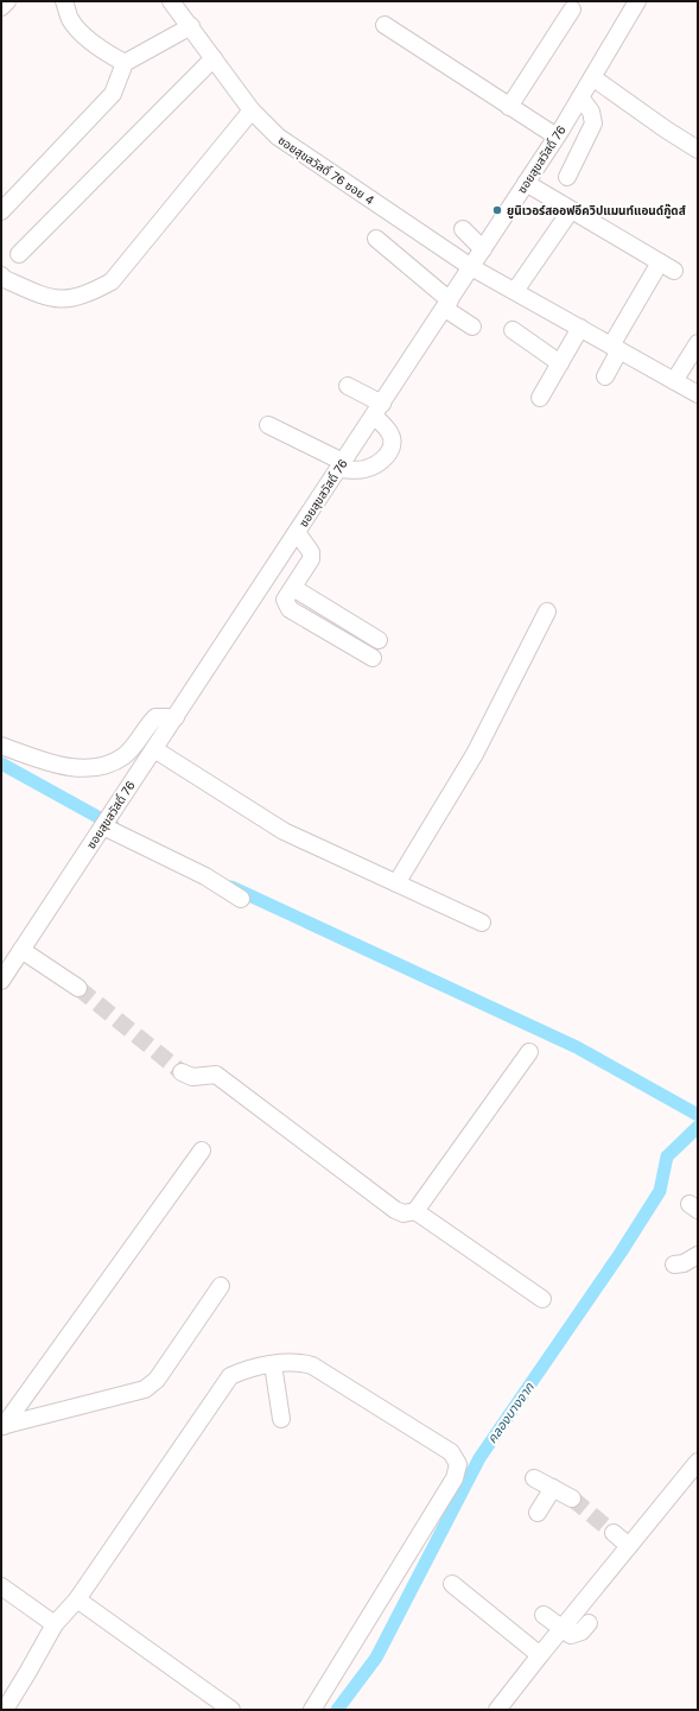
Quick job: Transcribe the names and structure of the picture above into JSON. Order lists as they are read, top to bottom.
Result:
{
  "streets": {
    "street": ["ซอยสุขสวัสดิ์ 76", "ซอยสุขสวัสดิ์ 76 ซอย 4"]
  },
  "crossings": [
    ["ซอยสุขสวัสดิ์ 76", "ซอยสุขสวัสดิ์ 76 ซอย 4"]
  ],
  "water": ["คลองบางจาก"],
  "places": ["ยูนิเวอร์สออฟอีควิปแมนท์แอนด์กู๊ดส์"]
}
